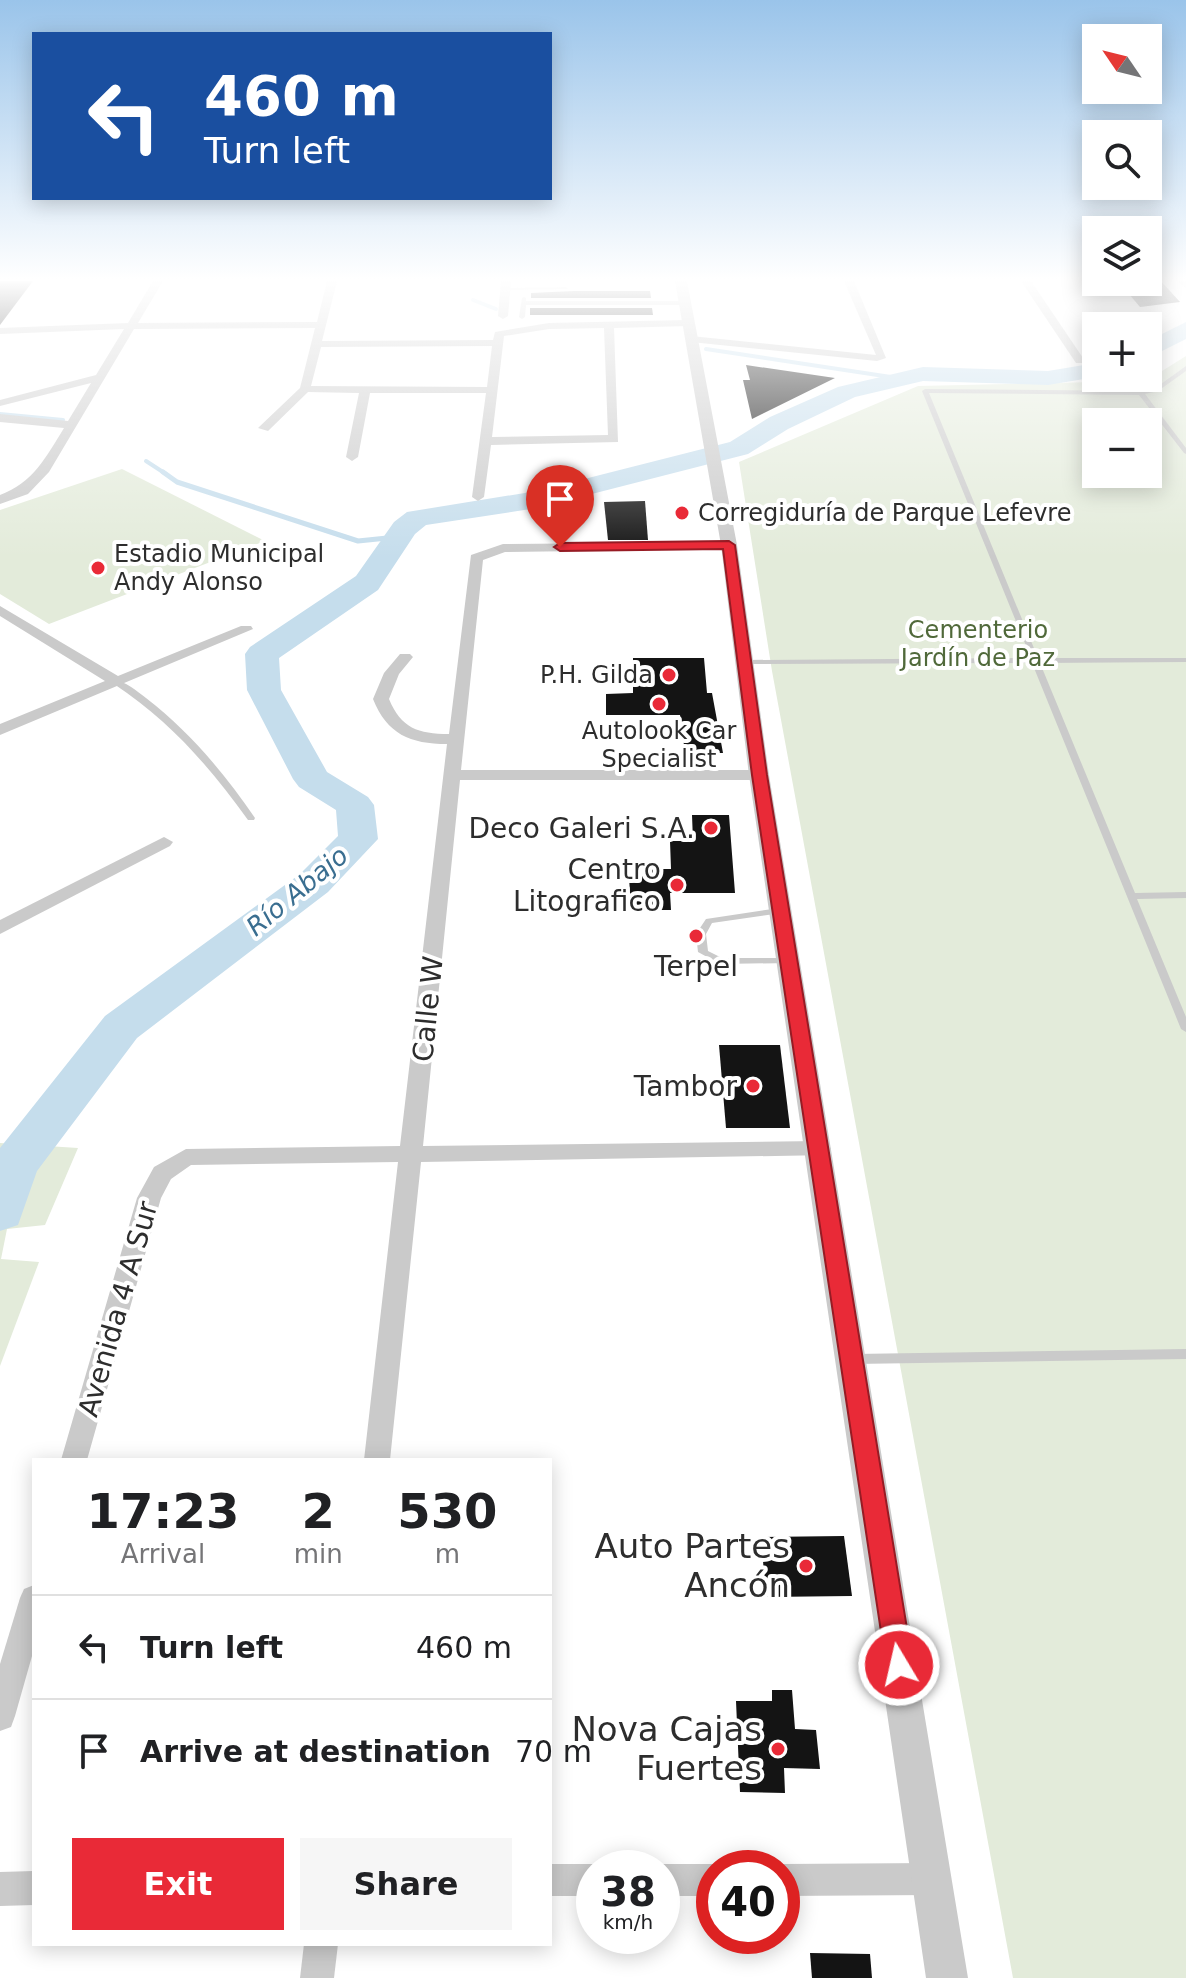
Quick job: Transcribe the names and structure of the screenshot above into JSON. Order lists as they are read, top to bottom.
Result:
{
  "streets": {
    "street": ["Calle W", "Avenida 4 A Sur"]
  },
  "crossings": [
    ["Calle W", "Avenida 4 A Sur"]
  ],
  "water": ["Río Abajo"],
  "parks": ["Cementerio Jardín de Paz"],
  "places": [
    "Corregiduría de Parque Lefevre",
    "Estadio Municipal Andy Alonso",
    "P.H. Gilda",
    "Autolook Car Specialist",
    "Deco Galeri S.A.",
    "Centro Litografico",
    "Terpel",
    "Tambor",
    "Auto Partes Ancón",
    "Nova Cajas Fuertes"
  ],
  "north": "top left",
  "page": {
    "map_buttons": ["+", "−"],
    "turn": ["460 m", "Turn left"],
    "eta": [
      "17:23",
      "Arrival",
      "2",
      "min",
      "530",
      "m"
    ],
    "list": [
      {
        "name": "Turn left",
        "value": "460 m"
      },
      {
        "name": "Arrive at destination",
        "value": "70 m"
      }
    ],
    "buttons": ["Exit", "Share"],
    "speed": "38 km/h",
    "limit": "40"
  }
}
